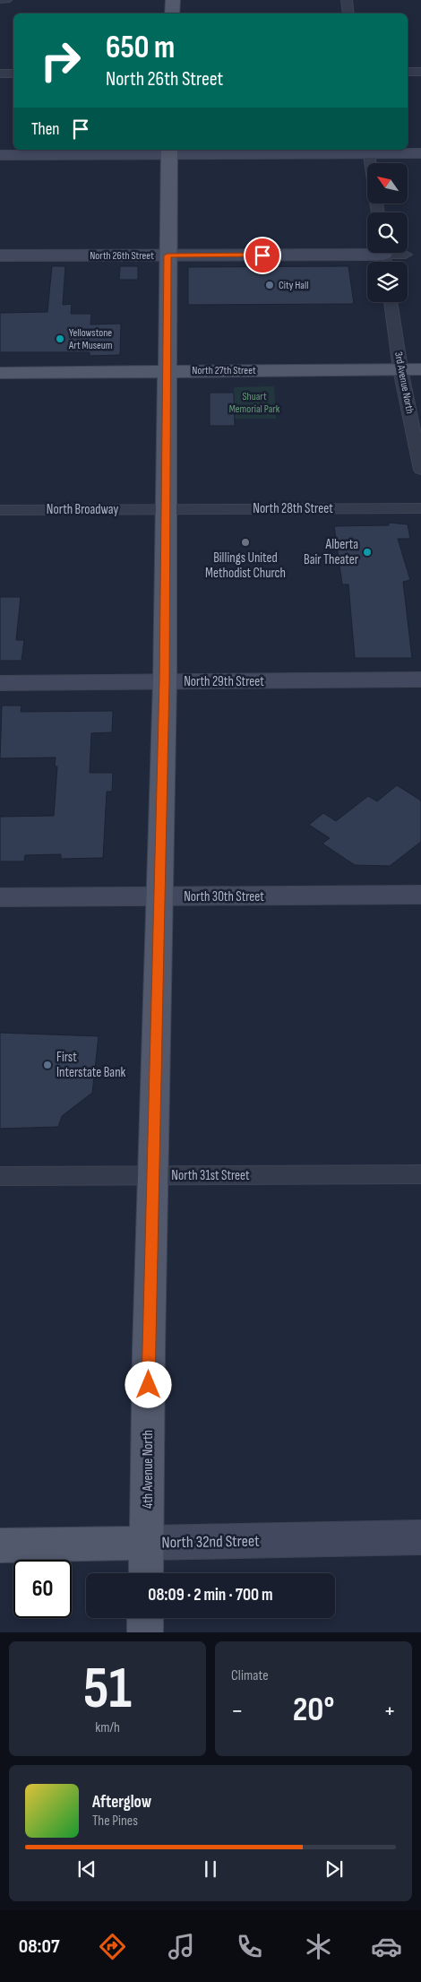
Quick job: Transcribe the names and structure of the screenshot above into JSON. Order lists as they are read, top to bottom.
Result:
{
  "streets": {
    "main road": ["North 27th Street", "4th Avenue North", "North 32nd Street"],
    "street": [
      "North 26th Street",
      "3rd Avenue North",
      "North 28th Street",
      "North Broadway",
      "North 29th Street",
      "North 30th Street",
      "North 31st Street"
    ]
  },
  "crossings": [
    ["North 26th Street", "4th Avenue North"],
    ["North 27th Street", "3rd Avenue North"],
    ["North 27th Street", "4th Avenue North"],
    ["North 28th Street", "North Broadway"],
    ["North 28th Street", "4th Avenue North"],
    ["North Broadway", "4th Avenue North"],
    ["North 29th Street", "4th Avenue North"],
    ["North 30th Street", "4th Avenue North"],
    ["North 31st Street", "4th Avenue North"],
    ["4th Avenue North", "North 32nd Street"]
  ],
  "parks": ["Shuart Memorial Park"],
  "places": [
    "City Hall",
    "Yellowstone Art Museum",
    "Billings United Methodist Church",
    "Alberta Bair Theater",
    "First Interstate Bank"
  ],
  "north": "top left",
  "page": {
    "turn": ["650 m", "North 26th Street"],
    "then": "Then",
    "limit": "60",
    "trip": "08:09 · 2 min · 700 m",
    "tile": [
      ["51", "km/h"],
      "Climate"
    ],
    "heat": ["−", "20°", "+"],
    "song": ["Afterglow", "The Pines"],
    "tabs": "08:07"
  }
}
